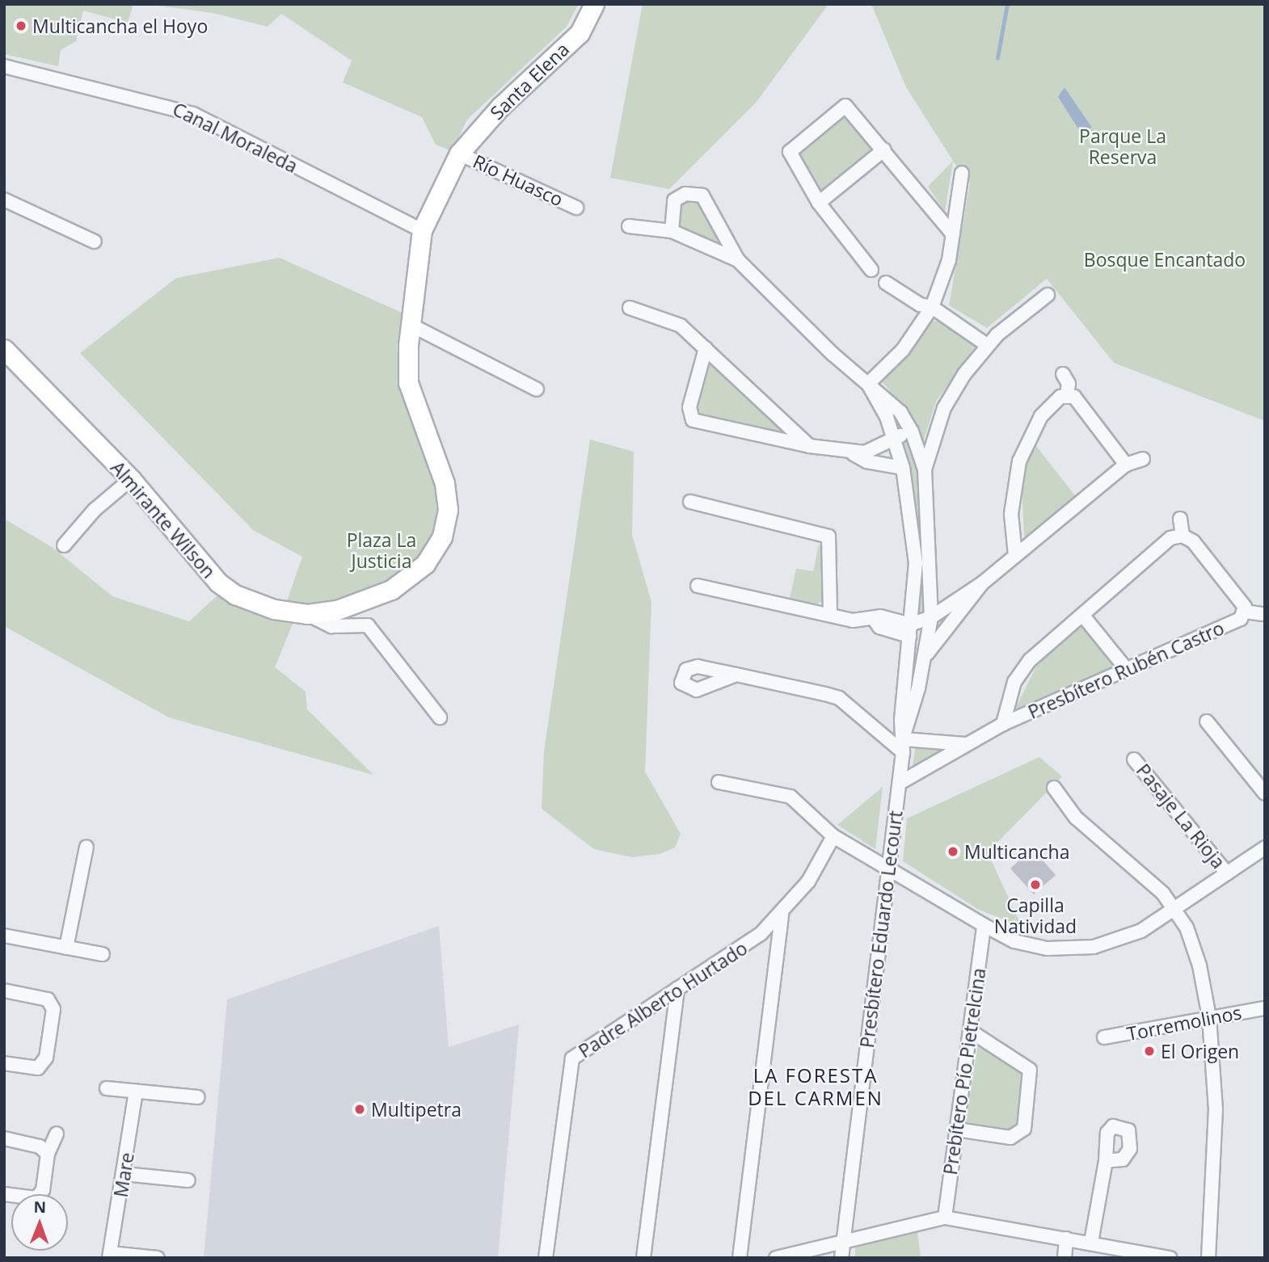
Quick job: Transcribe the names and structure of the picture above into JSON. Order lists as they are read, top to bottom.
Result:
{
  "streets": {
    "street": [
      "Santa Elena",
      "Canal Moraleda",
      "Río Huasco",
      "Almirante Wilson",
      "Presbítero Rubén Castro",
      "Pasaje La Rioja",
      "Presbítero Eduardo Lecourt",
      "Padre Alberto Hurtado",
      "Torremolinos",
      "Prebítero Pío Pietrelcina",
      "Mare"
    ]
  },
  "crossings": [
    ["Santa Elena", "Río Huasco"],
    ["Santa Elena", "Almirante Wilson"],
    ["Canal Moraleda", "Almirante Wilson"],
    ["Río Huasco", "Almirante Wilson"],
    ["Presbítero Rubén Castro", "Presbítero Eduardo Lecourt"]
  ],
  "districts": ["LA FORESTA DEL CARMEN"],
  "parks": ["Parque La Reserva", "Bosque Encantado", "Plaza La Justicia"],
  "places": [
    "Multicancha el Hoyo",
    "Multicancha",
    "Capilla Natividad",
    "El Origen",
    "Multipetra"
  ],
  "north": "top"
}
